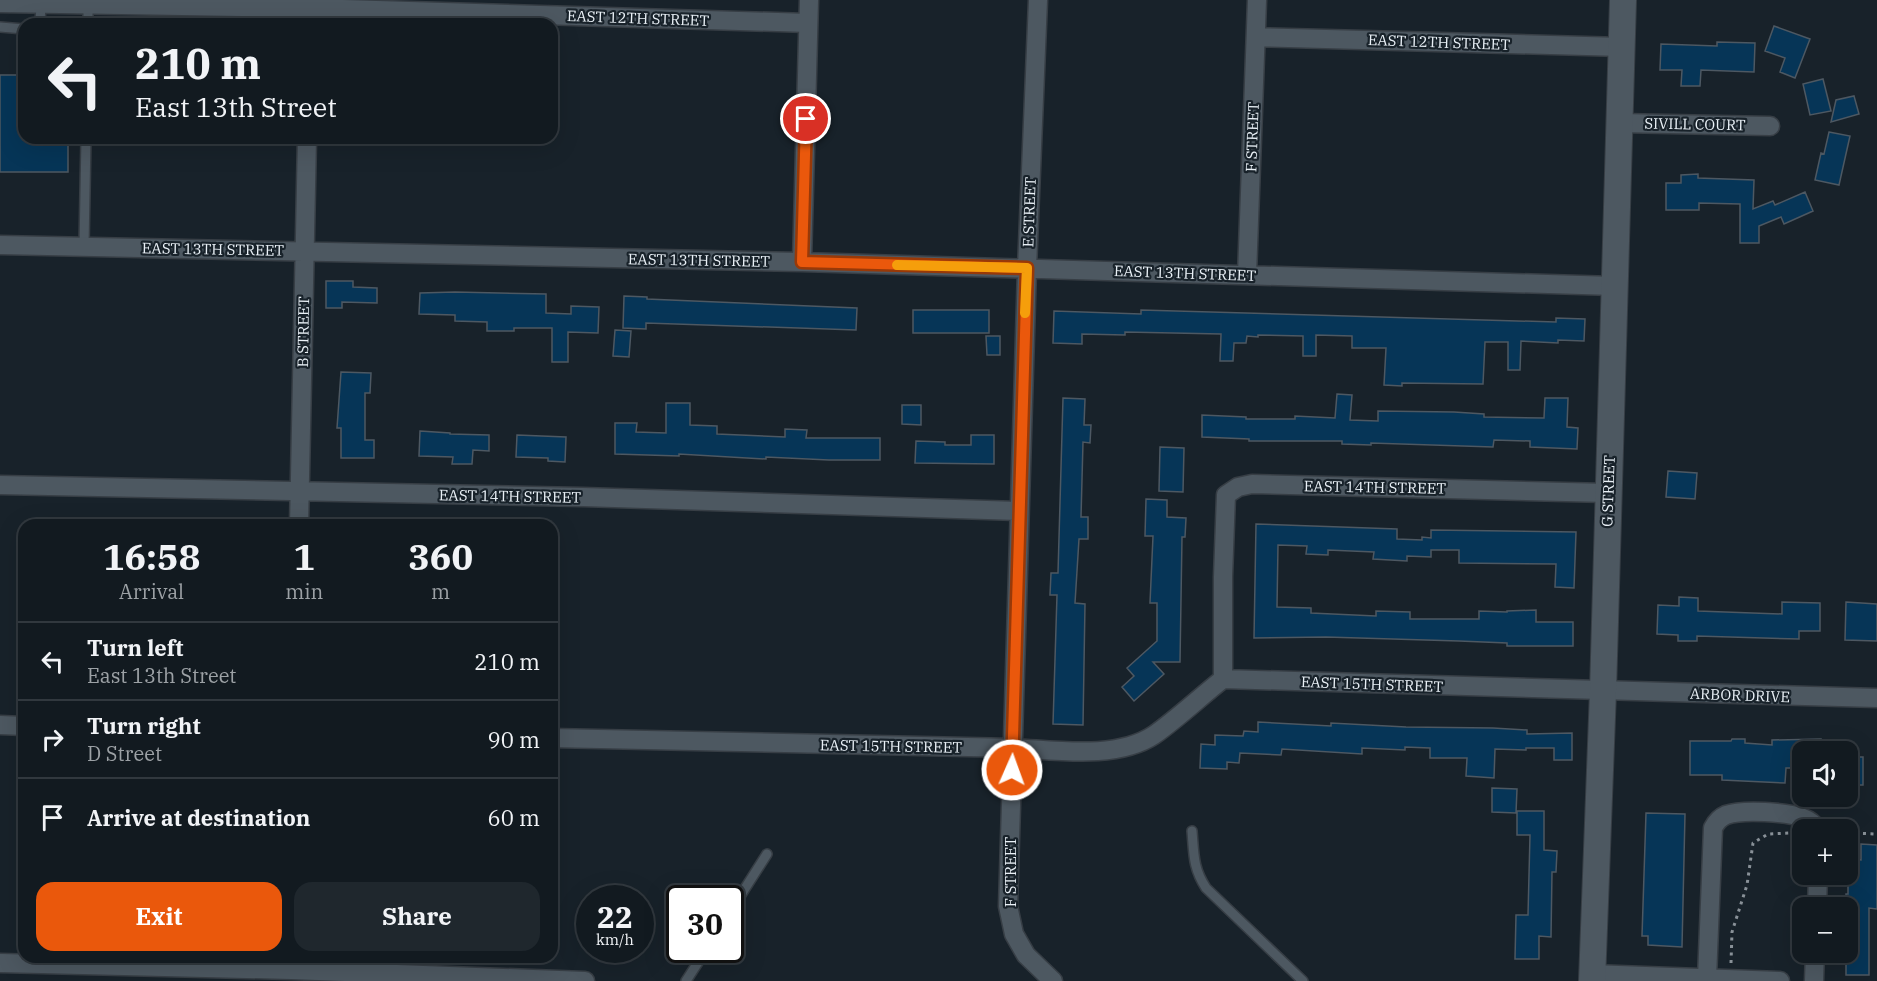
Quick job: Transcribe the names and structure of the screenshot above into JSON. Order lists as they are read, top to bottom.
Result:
{
  "streets": {
    "main road": ["G STREET"],
    "street": [
      "EAST 12TH STREET",
      "SIVILL COURT",
      "F STREET",
      "E STREET",
      "EAST 13TH STREET",
      "B STREET",
      "EAST 14TH STREET",
      "EAST 15TH STREET",
      "ARBOR DRIVE"
    ]
  },
  "crossings": [
    ["EAST 12TH STREET", "F STREET"],
    ["EAST 12TH STREET", "G STREET"],
    ["SIVILL COURT", "G STREET"],
    ["F STREET", "E STREET"],
    ["F STREET", "EAST 13TH STREET"],
    ["F STREET", "EAST 15TH STREET"],
    ["E STREET", "EAST 13TH STREET"],
    ["E STREET", "EAST 14TH STREET"],
    ["E STREET", "EAST 15TH STREET"],
    ["EAST 13TH STREET", "B STREET"],
    ["EAST 13TH STREET", "G STREET"],
    ["B STREET", "EAST 14TH STREET"],
    ["EAST 14TH STREET", "G STREET"],
    ["EAST 14TH STREET", "EAST 15TH STREET"],
    ["G STREET", "EAST 15TH STREET"],
    ["G STREET", "ARBOR DRIVE"],
    ["EAST 15TH STREET", "ARBOR DRIVE"]
  ],
  "page": {
    "turn": ["210 m", "East 13th Street"],
    "eta": [
      "16:58",
      "Arrival",
      "1",
      "min",
      "360",
      "m"
    ],
    "list": [
      {
        "name": "Turn left",
        "note": "East 13th Street",
        "value": "210 m"
      },
      {
        "name": "Turn right",
        "note": "D Street",
        "value": "90 m"
      },
      {
        "name": "Arrive at destination",
        "value": "60 m"
      }
    ],
    "map_buttons": ["+", "−"],
    "buttons": ["Exit", "Share"],
    "speed": "22 km/h",
    "limit": "30"
  }
}
